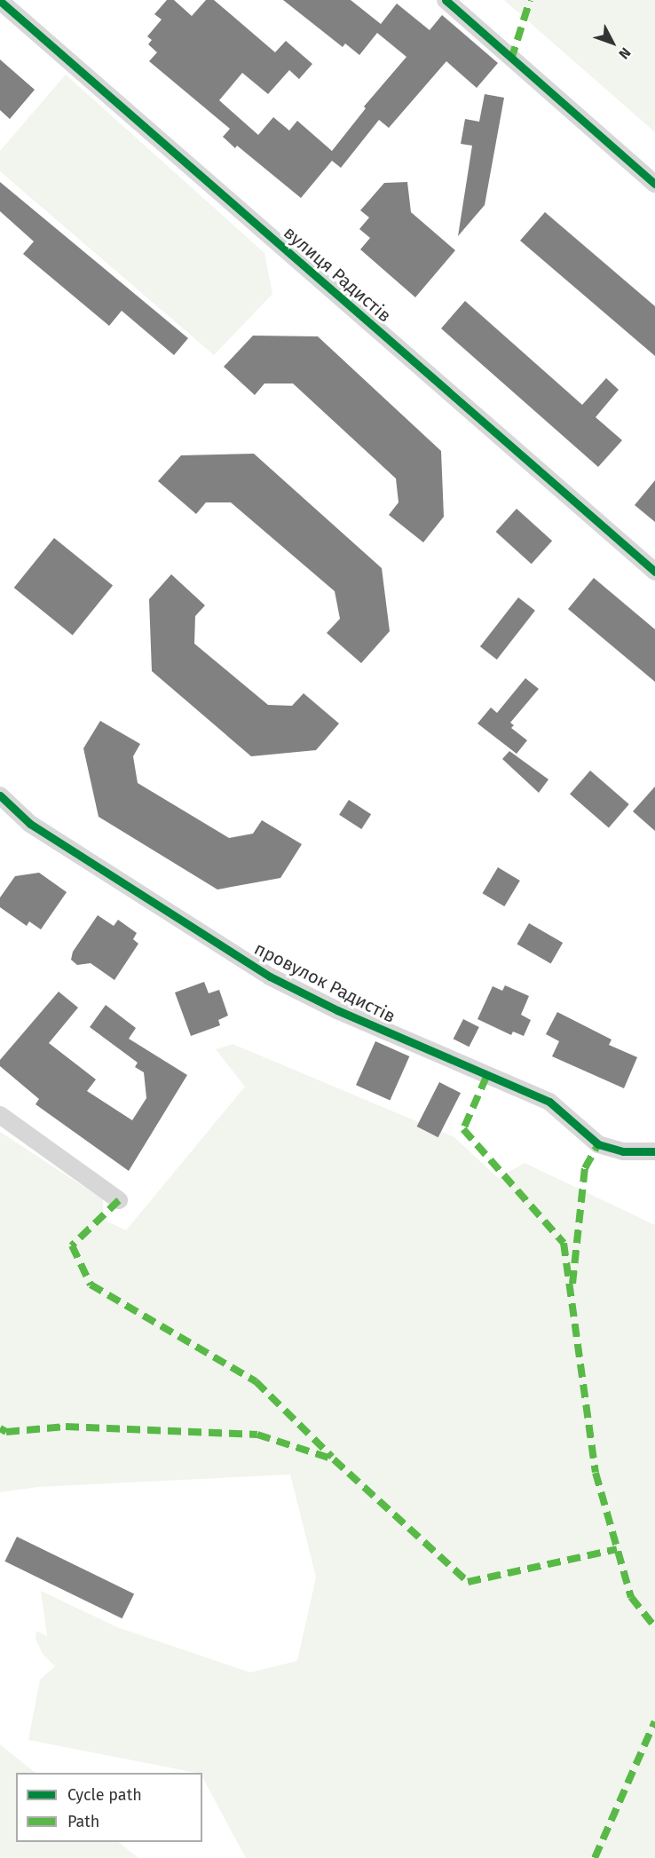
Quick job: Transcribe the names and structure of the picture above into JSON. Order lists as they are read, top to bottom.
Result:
{
  "streets": {
    "street": ["вулиця Радистів", "провулок Радистів"]
  },
  "legend": ["Cycle path", "Path"],
  "north": "bottom right"
}
